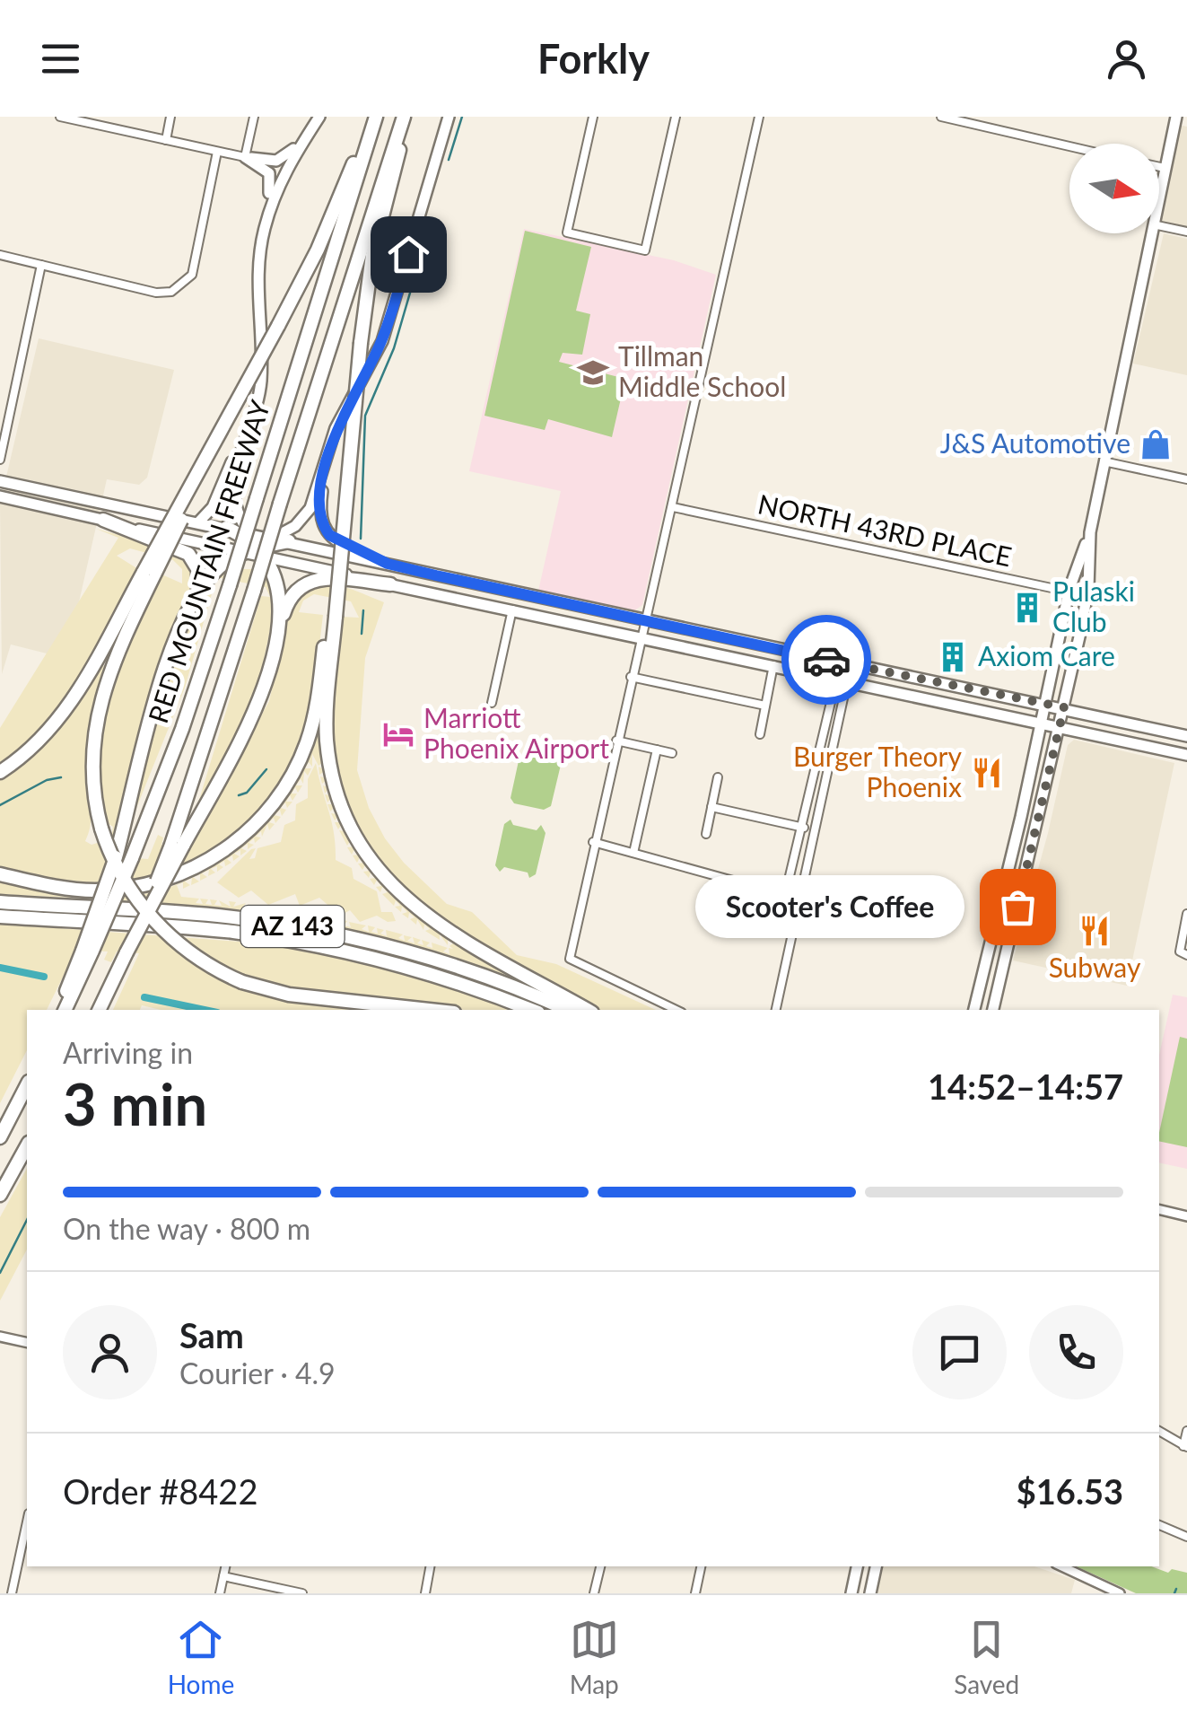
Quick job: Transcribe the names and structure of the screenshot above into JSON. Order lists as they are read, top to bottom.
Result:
{
  "streets": {
    "highway": ["RED MOUNTAIN FREEWAY", "AZ 143"],
    "street": ["NORTH 43RD PLACE"]
  },
  "places": {
    "school or university": ["Tillman Middle School"],
    "shop": ["J&S Automotive"],
    "building": ["Pulaski Club", "Axiom Care"],
    "hotel": ["Marriott Phoenix Airport"],
    "restaurant": ["Burger Theory Phoenix", "Subway"],
    "other": ["Scooter's Coffee"]
  },
  "north": "right",
  "page": {
    "header": "Forkly",
    "bubble": "Scooter's Coffee",
    "heading": ["3 min", "Arriving in", "14:52–14:57"],
    "panel": [
      "Sam",
      "Courier · 4.9",
      "Order #8422",
      "$16.53"
    ],
    "bar": "On the way · 800 m",
    "tabs": ["Home", "Map", "Saved"]
  }
}
